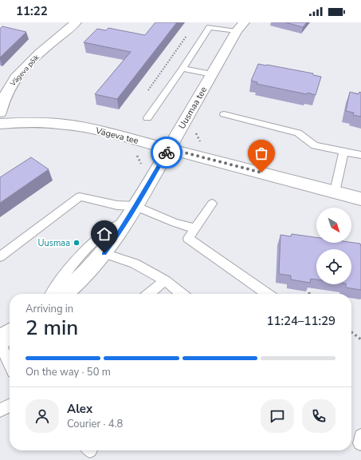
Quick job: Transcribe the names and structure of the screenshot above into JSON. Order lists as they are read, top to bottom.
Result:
{
  "streets": {
    "street": ["Vägeva põik", "Uusmaa tee", "Vägeva tee"]
  },
  "crossings": [
    ["Uusmaa tee", "Vägeva tee"]
  ],
  "places": ["Uusmaa"],
  "north": "bottom right",
  "page": {
    "status": "11:22",
    "heading": ["2 min", "Arriving in", "11:24–11:29"],
    "panel": ["Alex", "Courier · 4.8"],
    "bar": "On the way · 50 m"
  }
}
